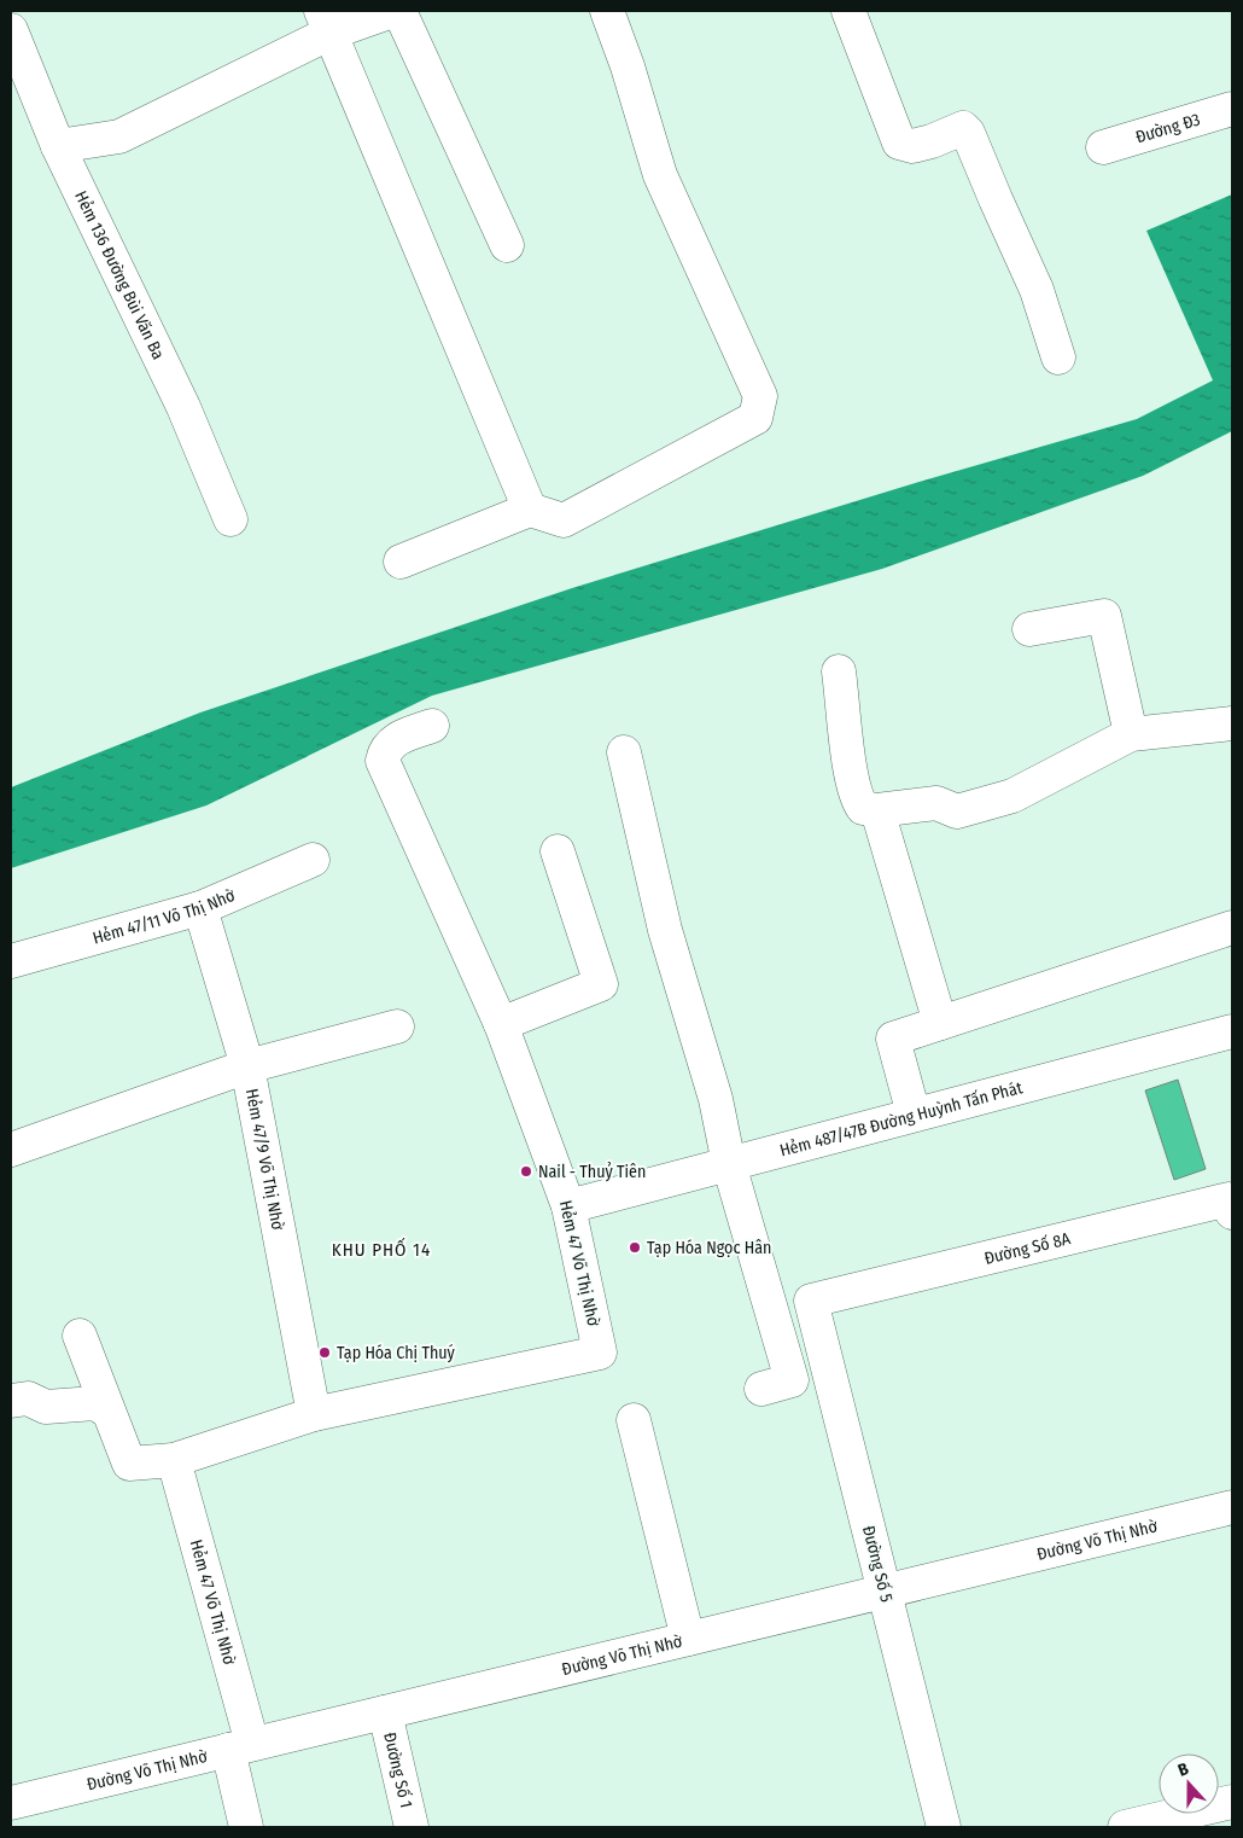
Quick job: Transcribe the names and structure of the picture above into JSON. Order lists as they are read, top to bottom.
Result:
{
  "streets": {
    "street": [
      "Đường Đ3",
      "Hẻm 136 Đường Bùi Văn Ba",
      "Hẻm 47/11 Võ Thị Nhờ",
      "Hẻm 487/47B Đường Huỳnh Tấn Phát",
      "Hẻm 47/9 Võ Thị Nhờ",
      "Đường Số 8A",
      "Hẻm 47 Võ Thị Nhờ",
      "Đường Võ Thị Nhờ",
      "Đường Số 5",
      "Đường Số 1"
    ]
  },
  "crossings": [
    ["Hẻm 47/11 Võ Thị Nhờ", "Hẻm 47/9 Võ Thị Nhờ"],
    ["Hẻm 487/47B Đường Huỳnh Tấn Phát", "Hẻm 47 Võ Thị Nhờ"],
    ["Hẻm 47/9 Võ Thị Nhờ", "Hẻm 47 Võ Thị Nhờ"],
    ["Đường Số 8A", "Đường Số 5"],
    ["Hẻm 47 Võ Thị Nhờ", "Đường Võ Thị Nhờ"],
    ["Đường Võ Thị Nhờ", "Đường Số 5"],
    ["Đường Võ Thị Nhờ", "Đường Số 1"]
  ],
  "districts": ["KHU PHỐ 14"],
  "places": ["Nail - Thuỷ Tiên", "Tạp Hóa Ngọc Hân", "Tạp Hóa Chị Thuý"],
  "north": "top"
}
